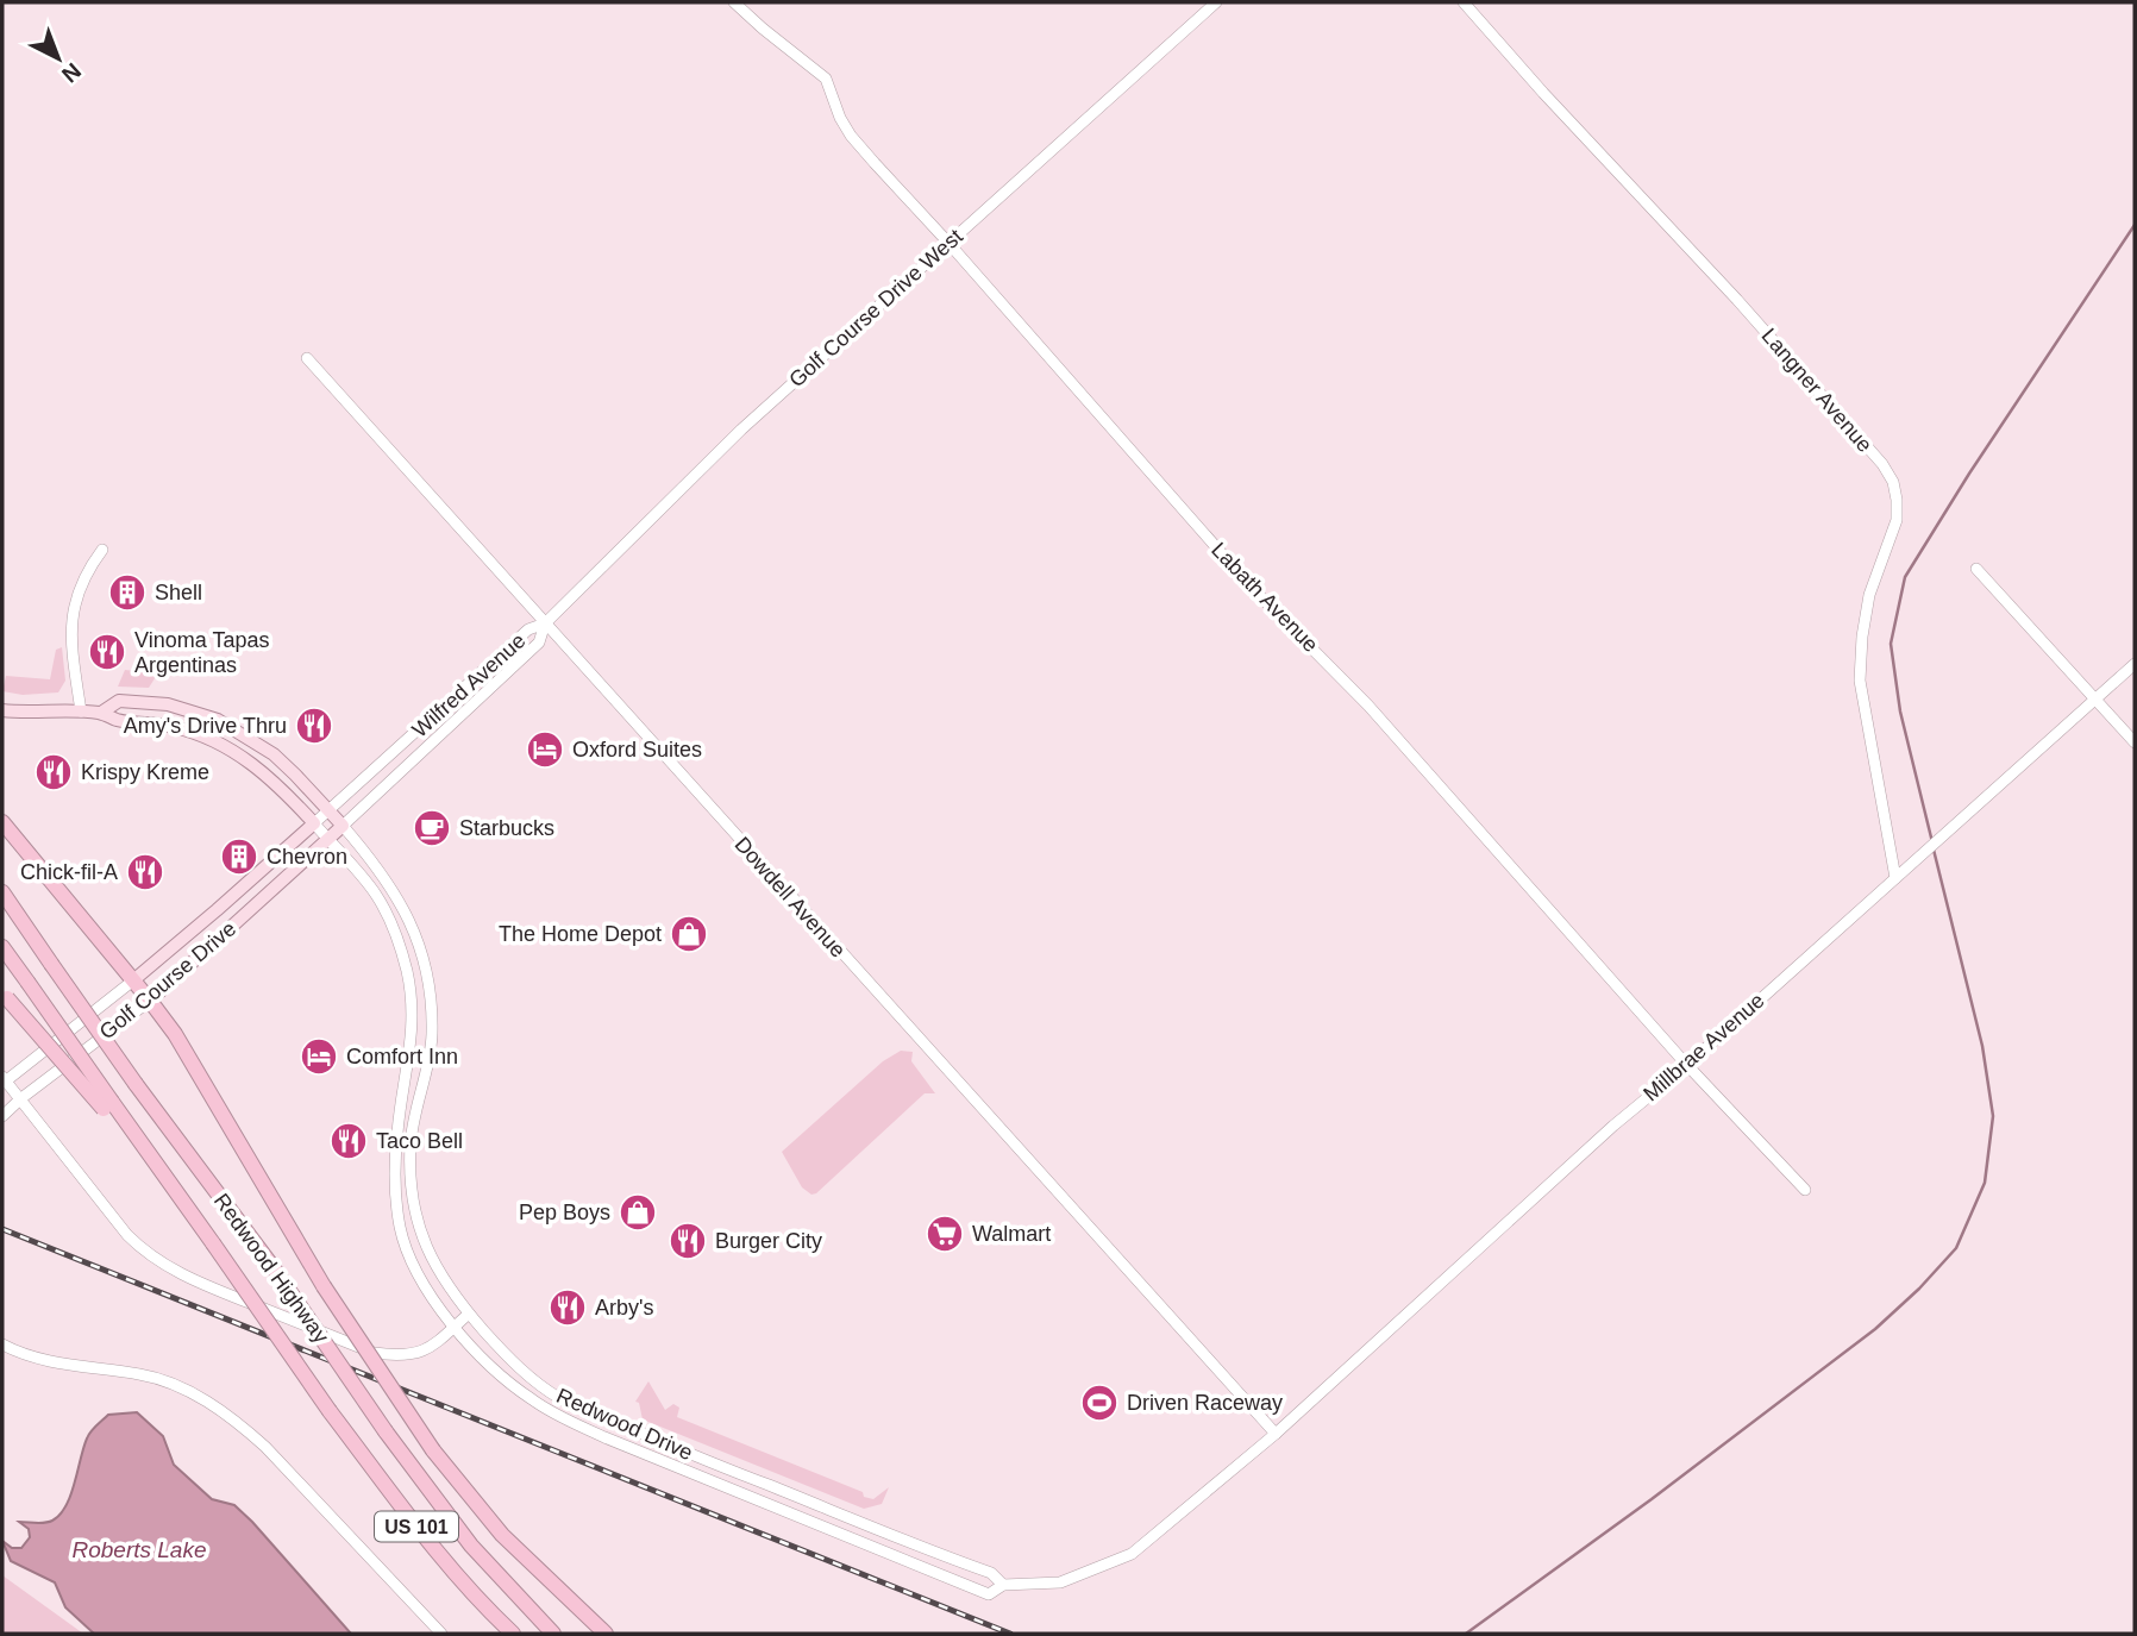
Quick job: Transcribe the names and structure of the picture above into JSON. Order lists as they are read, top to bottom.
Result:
{
  "streets": {
    "highway": ["Redwood Highway", "US 101"],
    "main road": ["Wilfred Avenue", "Golf Course Drive", "Redwood Drive"],
    "street": [
      "Golf Course Drive West",
      "Langner Avenue",
      "Labath Avenue",
      "Dowdell Avenue",
      "Millbrae Avenue"
    ]
  },
  "crossings": [
    ["Golf Course Drive West", "Labath Avenue"],
    ["Golf Course Drive West", "Wilfred Avenue"],
    ["Golf Course Drive West", "Dowdell Avenue"],
    ["Langner Avenue", "Millbrae Avenue"],
    ["Labath Avenue", "Millbrae Avenue"],
    ["Wilfred Avenue", "Dowdell Avenue"],
    ["Wilfred Avenue", "Golf Course Drive"],
    ["Wilfred Avenue", "Redwood Drive"],
    ["Dowdell Avenue", "Millbrae Avenue"],
    ["Dowdell Avenue", "Redwood Drive"],
    ["Golf Course Drive", "Redwood Drive"],
    ["Millbrae Avenue", "Redwood Drive"]
  ],
  "water": ["Roberts Lake"],
  "places": {
    "building": ["Shell", "Chevron"],
    "restaurant": [
      "Vinoma Tapas Argentinas",
      "Amy's Drive Thru",
      "Krispy Kreme",
      "Chick-fil-A",
      "Taco Bell",
      "Burger City",
      "Arby's"
    ],
    "hotel": ["Oxford Suites", "Comfort Inn"],
    "cafe": ["Starbucks"],
    "shop": ["The Home Depot", "Pep Boys"],
    "supermarket": ["Walmart"],
    "sports": ["Driven Raceway"]
  },
  "north": "bottom right"
}
